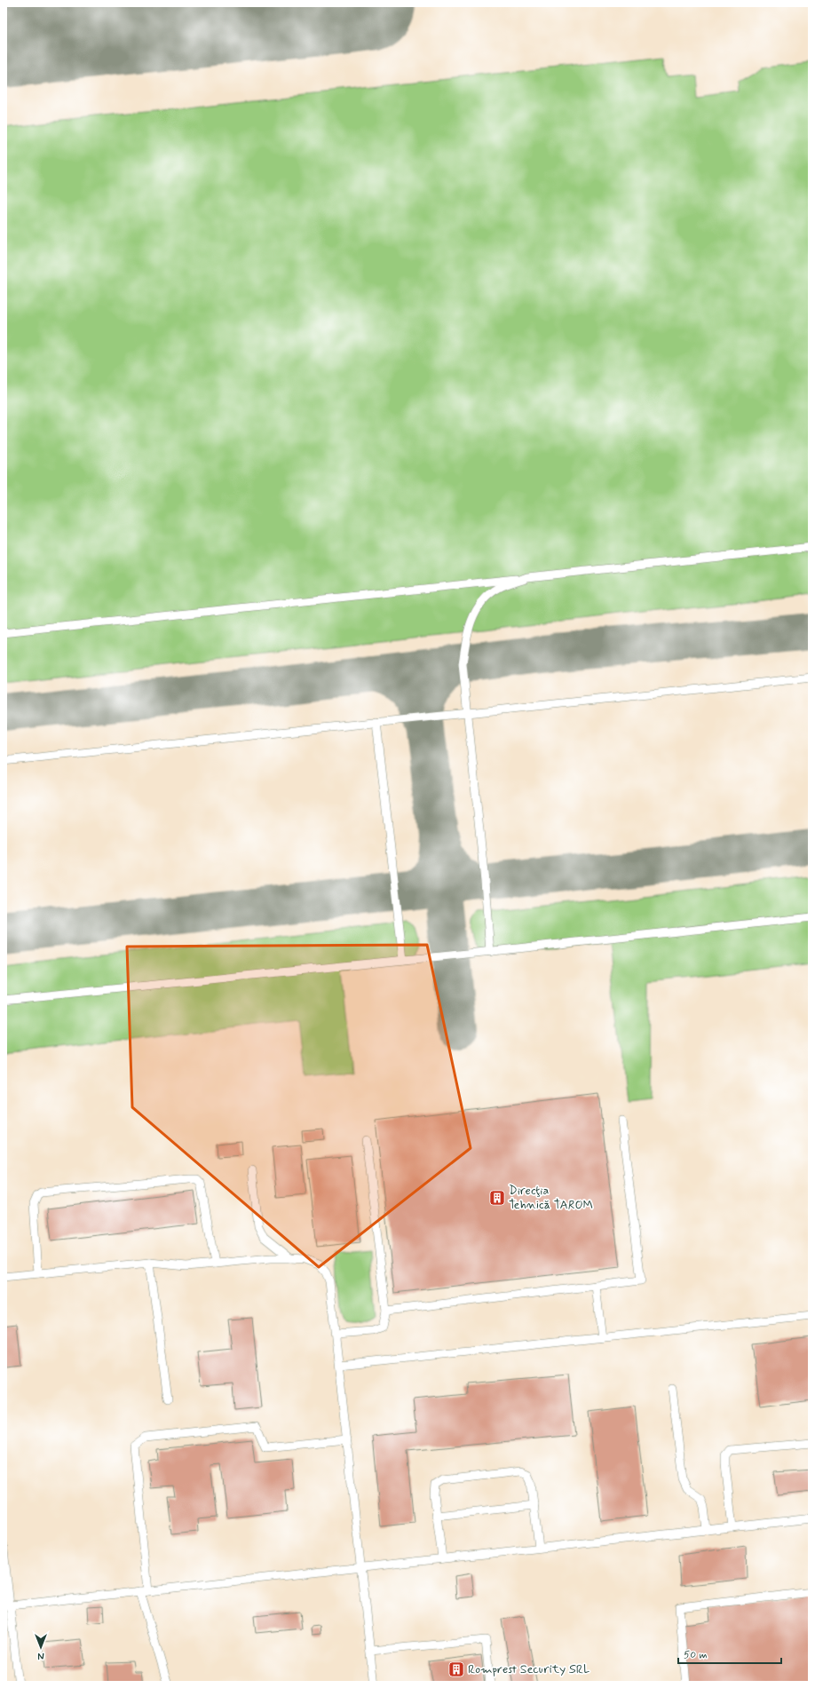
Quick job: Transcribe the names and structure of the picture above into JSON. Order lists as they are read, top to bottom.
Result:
{
  "places": {
    "building": ["Direcţia Tehnică TAROM", "Romprest Security SRL"]
  },
  "scale_bar": "50 m",
  "north": "bottom"
}
